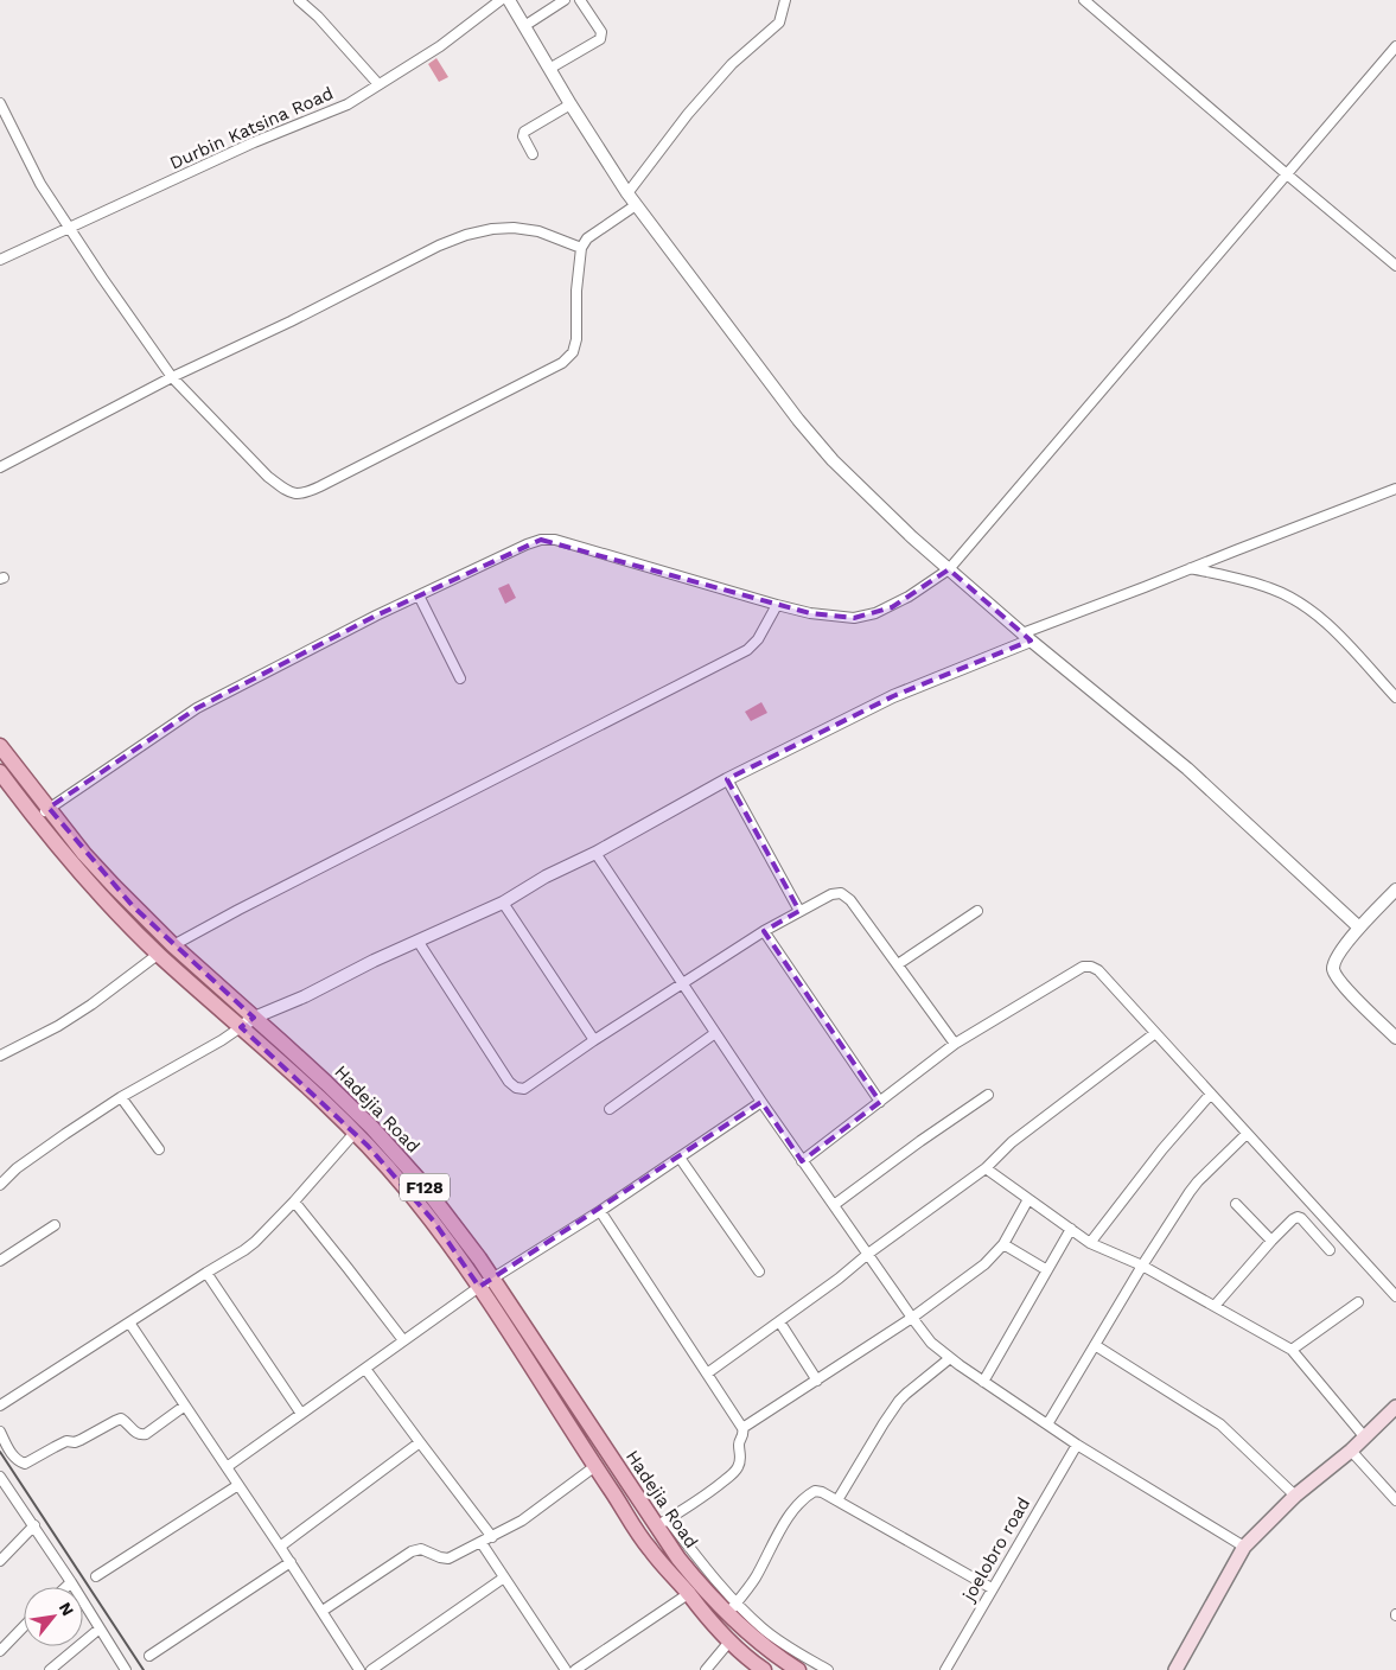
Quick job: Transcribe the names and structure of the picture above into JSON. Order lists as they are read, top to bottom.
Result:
{
  "streets": {
    "main road": ["Hadejia Road", "F128"],
    "street": ["Durbin Katsina Road", "joelobro road"]
  },
  "north": "top right"
}
